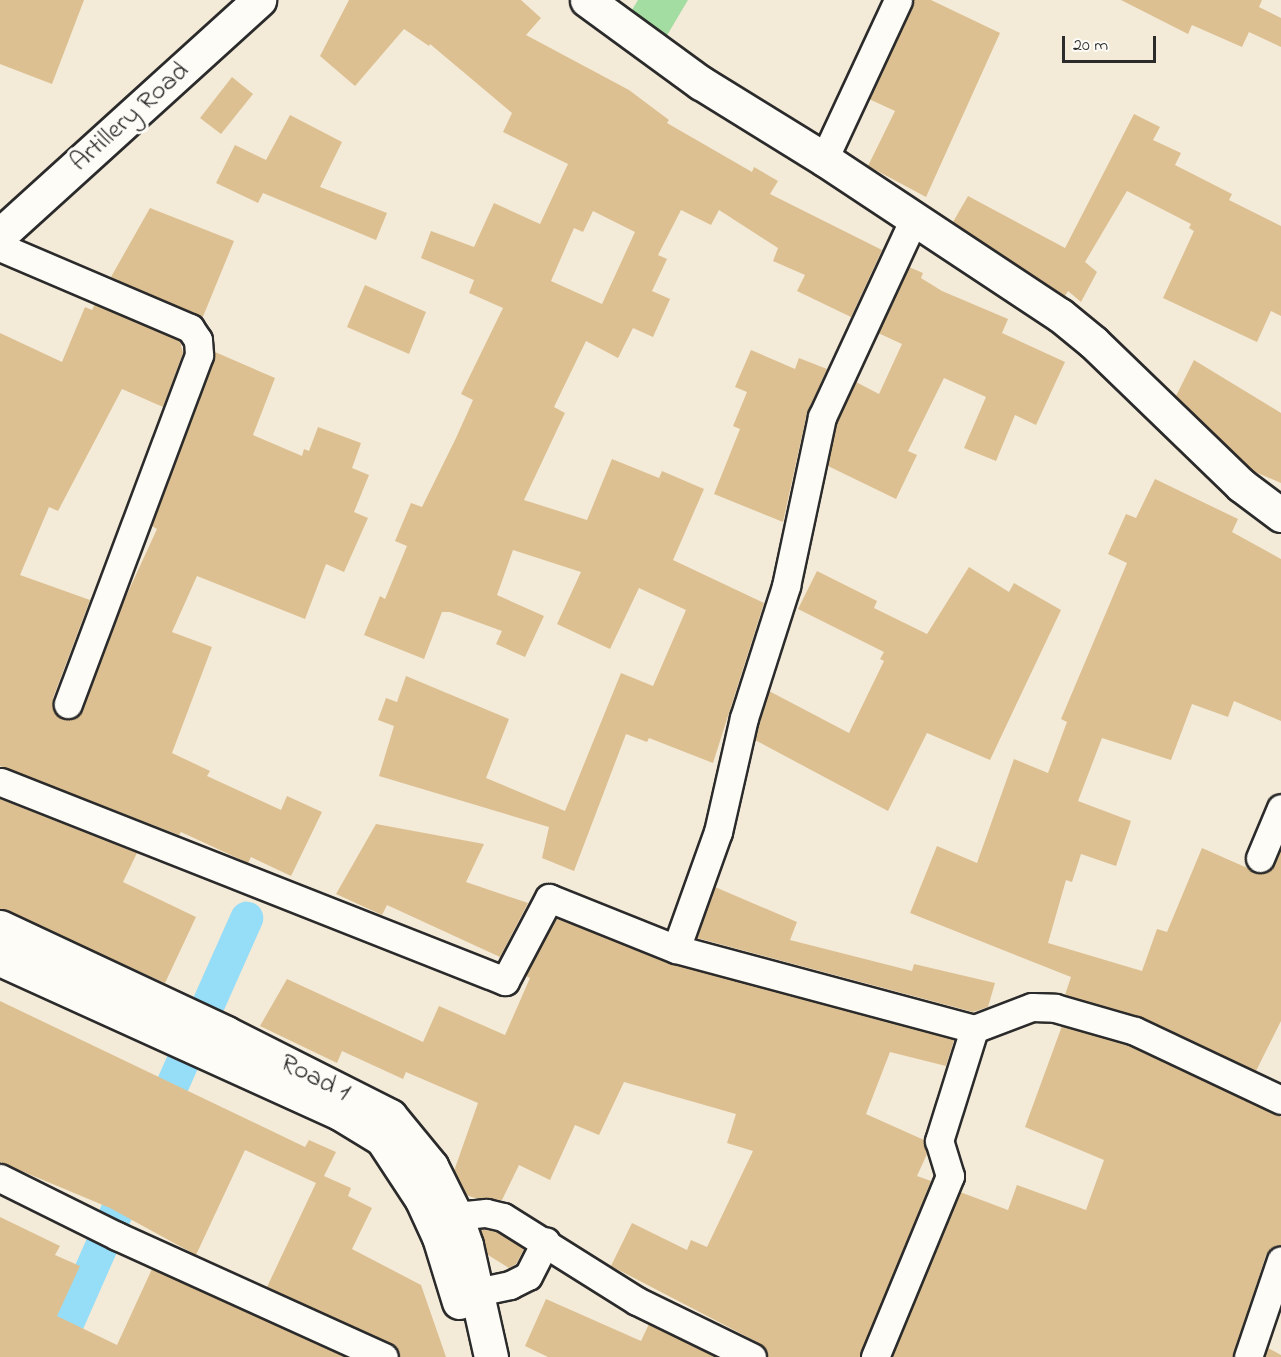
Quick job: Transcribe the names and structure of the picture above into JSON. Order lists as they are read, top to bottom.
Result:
{
  "streets": {
    "street": ["Artillery Road", "Road 1"]
  },
  "scale_bar": "20 m"
}
